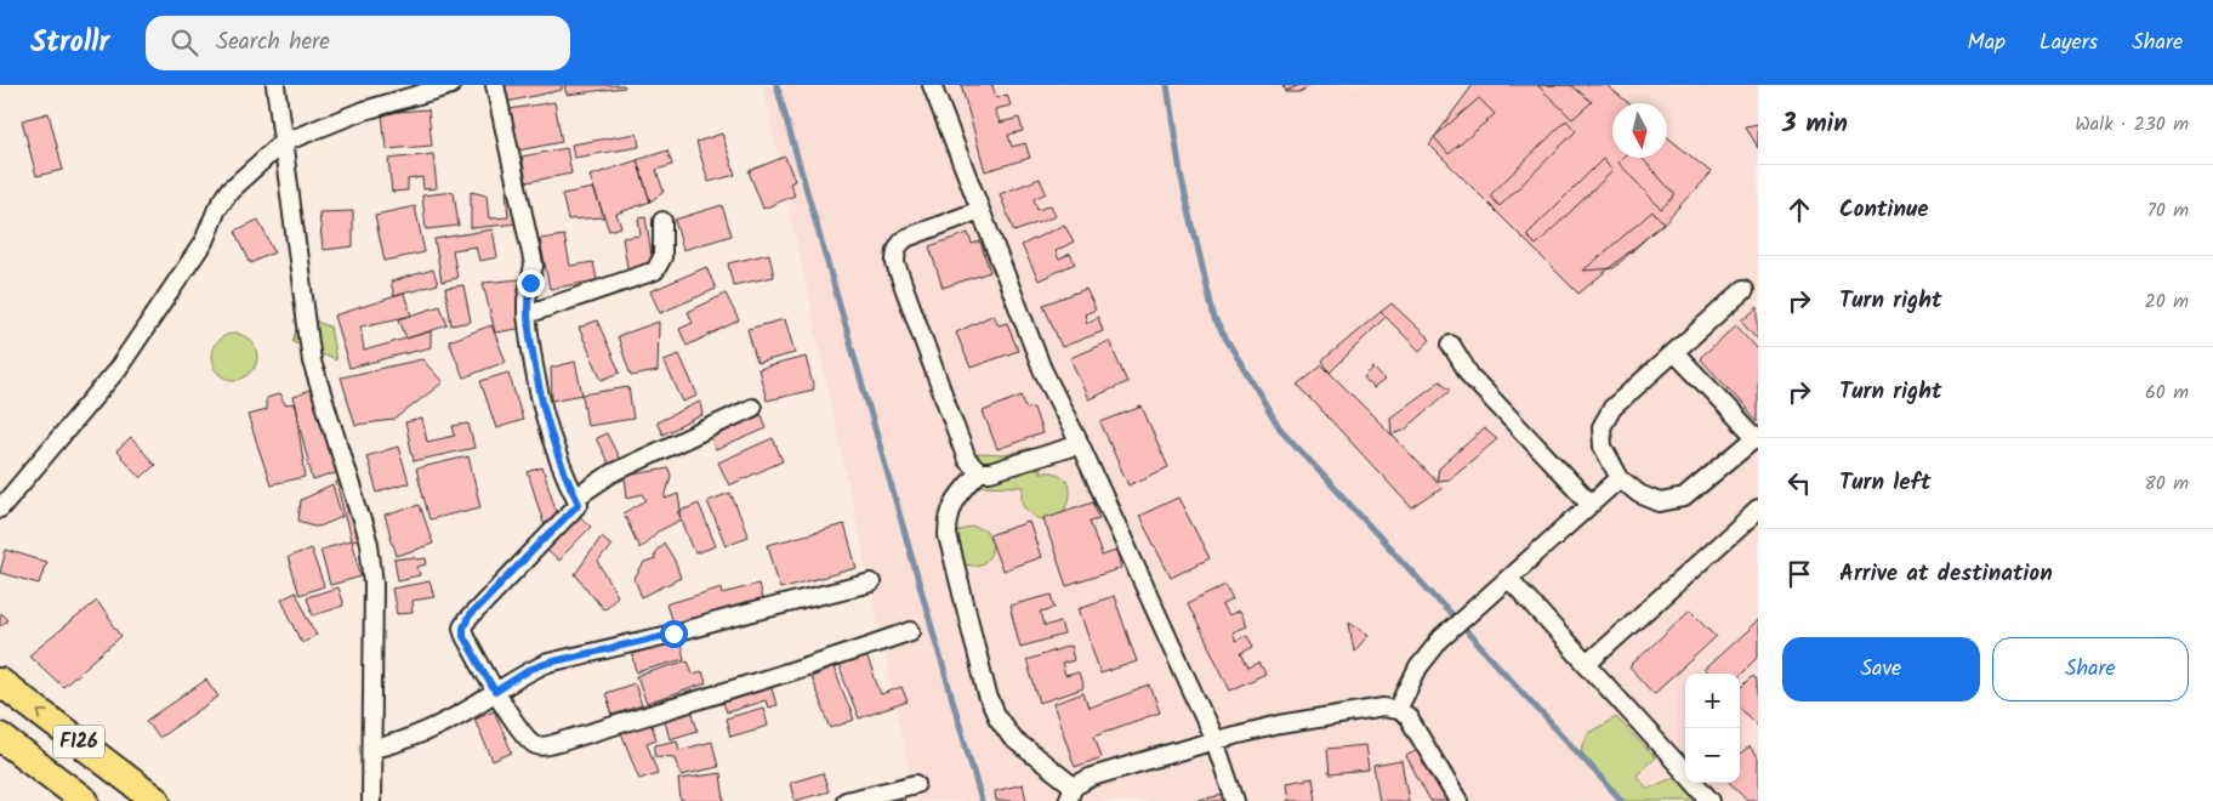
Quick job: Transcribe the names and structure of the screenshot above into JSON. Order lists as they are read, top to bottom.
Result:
{
  "streets": {
    "main road": ["F126"]
  },
  "north": "bottom",
  "page": {
    "header": "Strollr",
    "search": "Search here",
    "nav": ["Map", "Layers", "Share"],
    "heading": ["3 min", "Walk · 230 m"],
    "list": [
      ["Continue", "70 m"],
      ["Turn right", "20 m"],
      ["Turn right", "60 m"],
      ["Turn left", "80 m"],
      "Arrive at destination"
    ],
    "buttons": ["Save", "Share"],
    "map_buttons": ["+", "−"]
  }
}
